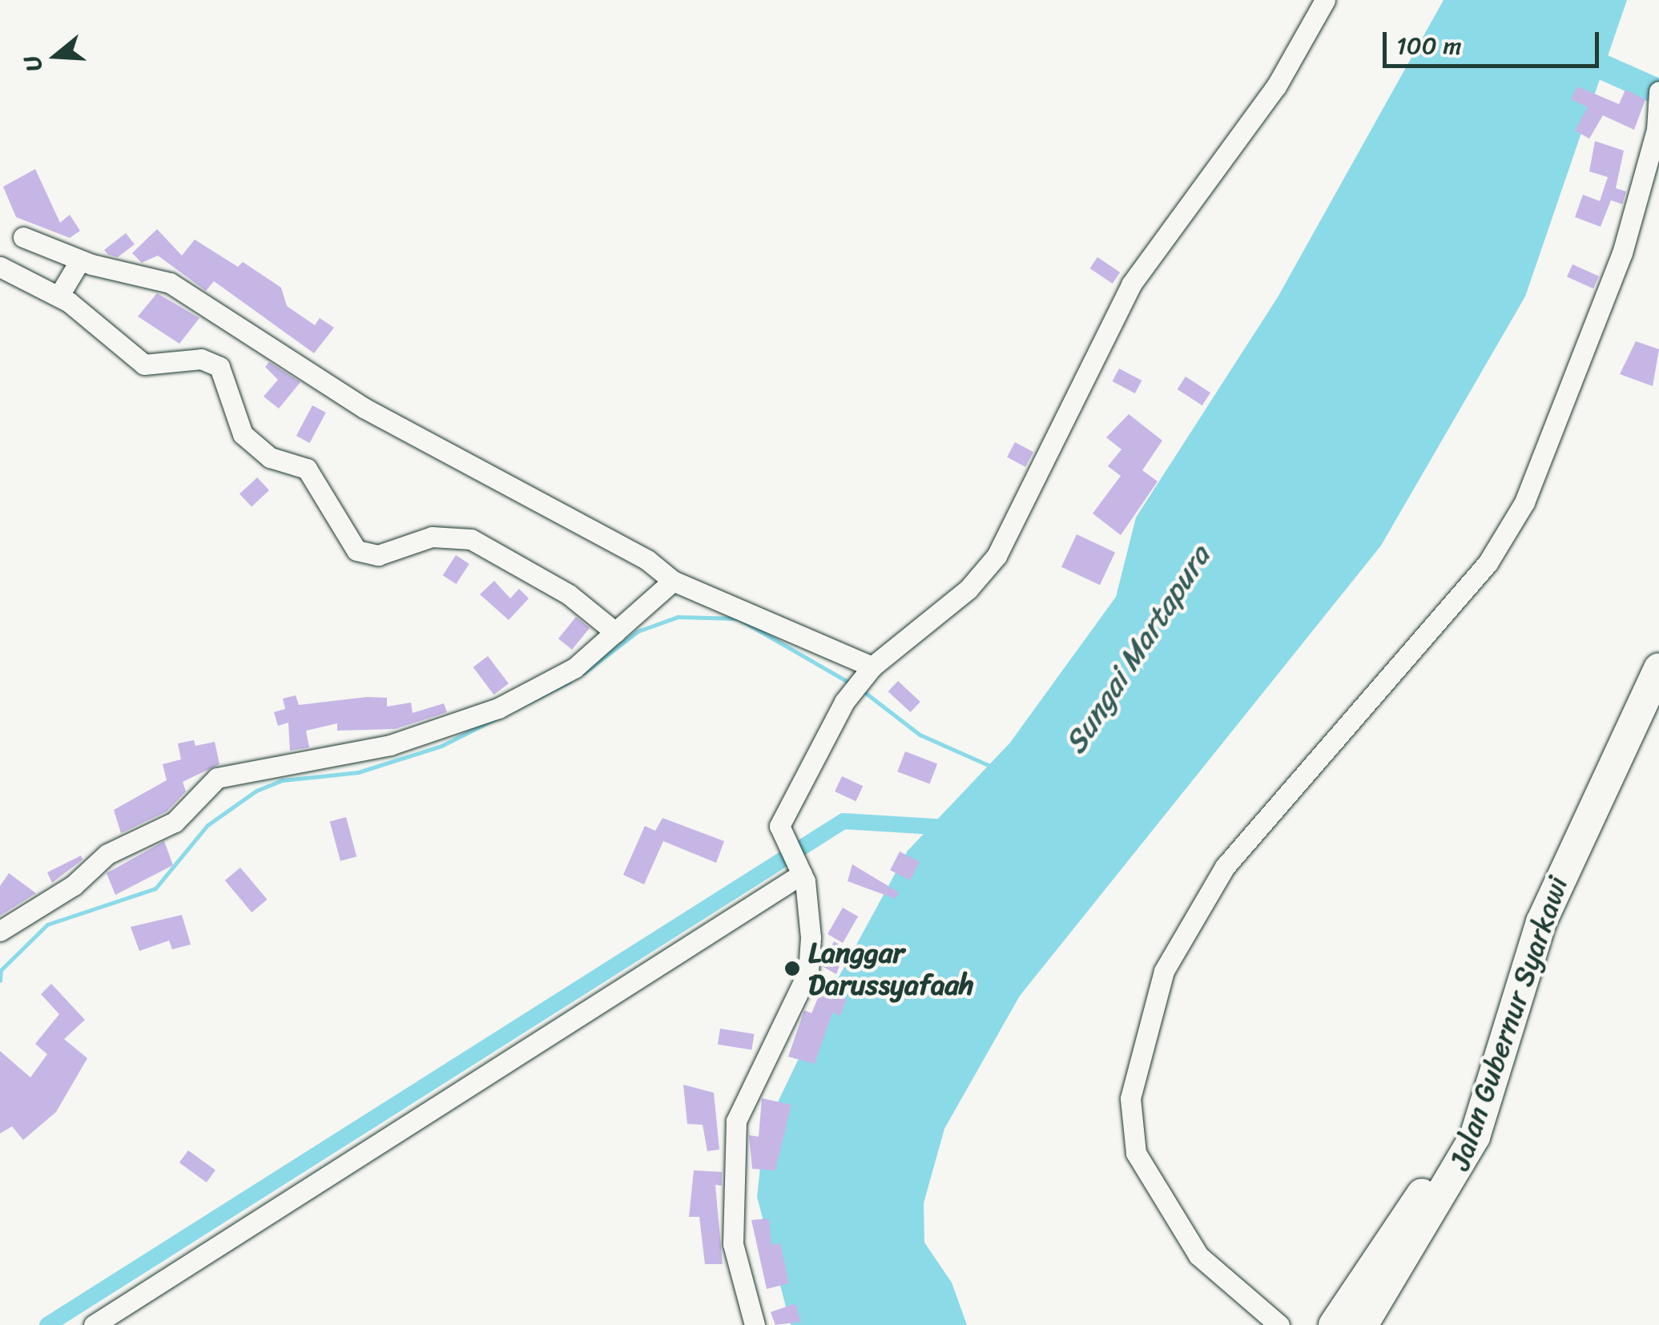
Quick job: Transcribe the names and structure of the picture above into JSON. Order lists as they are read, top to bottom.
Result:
{
  "streets": {
    "highway": ["Jalan Gubernur Syarkawi"]
  },
  "water": ["Sungai Martapura"],
  "places": ["Langgar Darussyafaah"],
  "scale_bar": "100 m",
  "north": "left"
}
